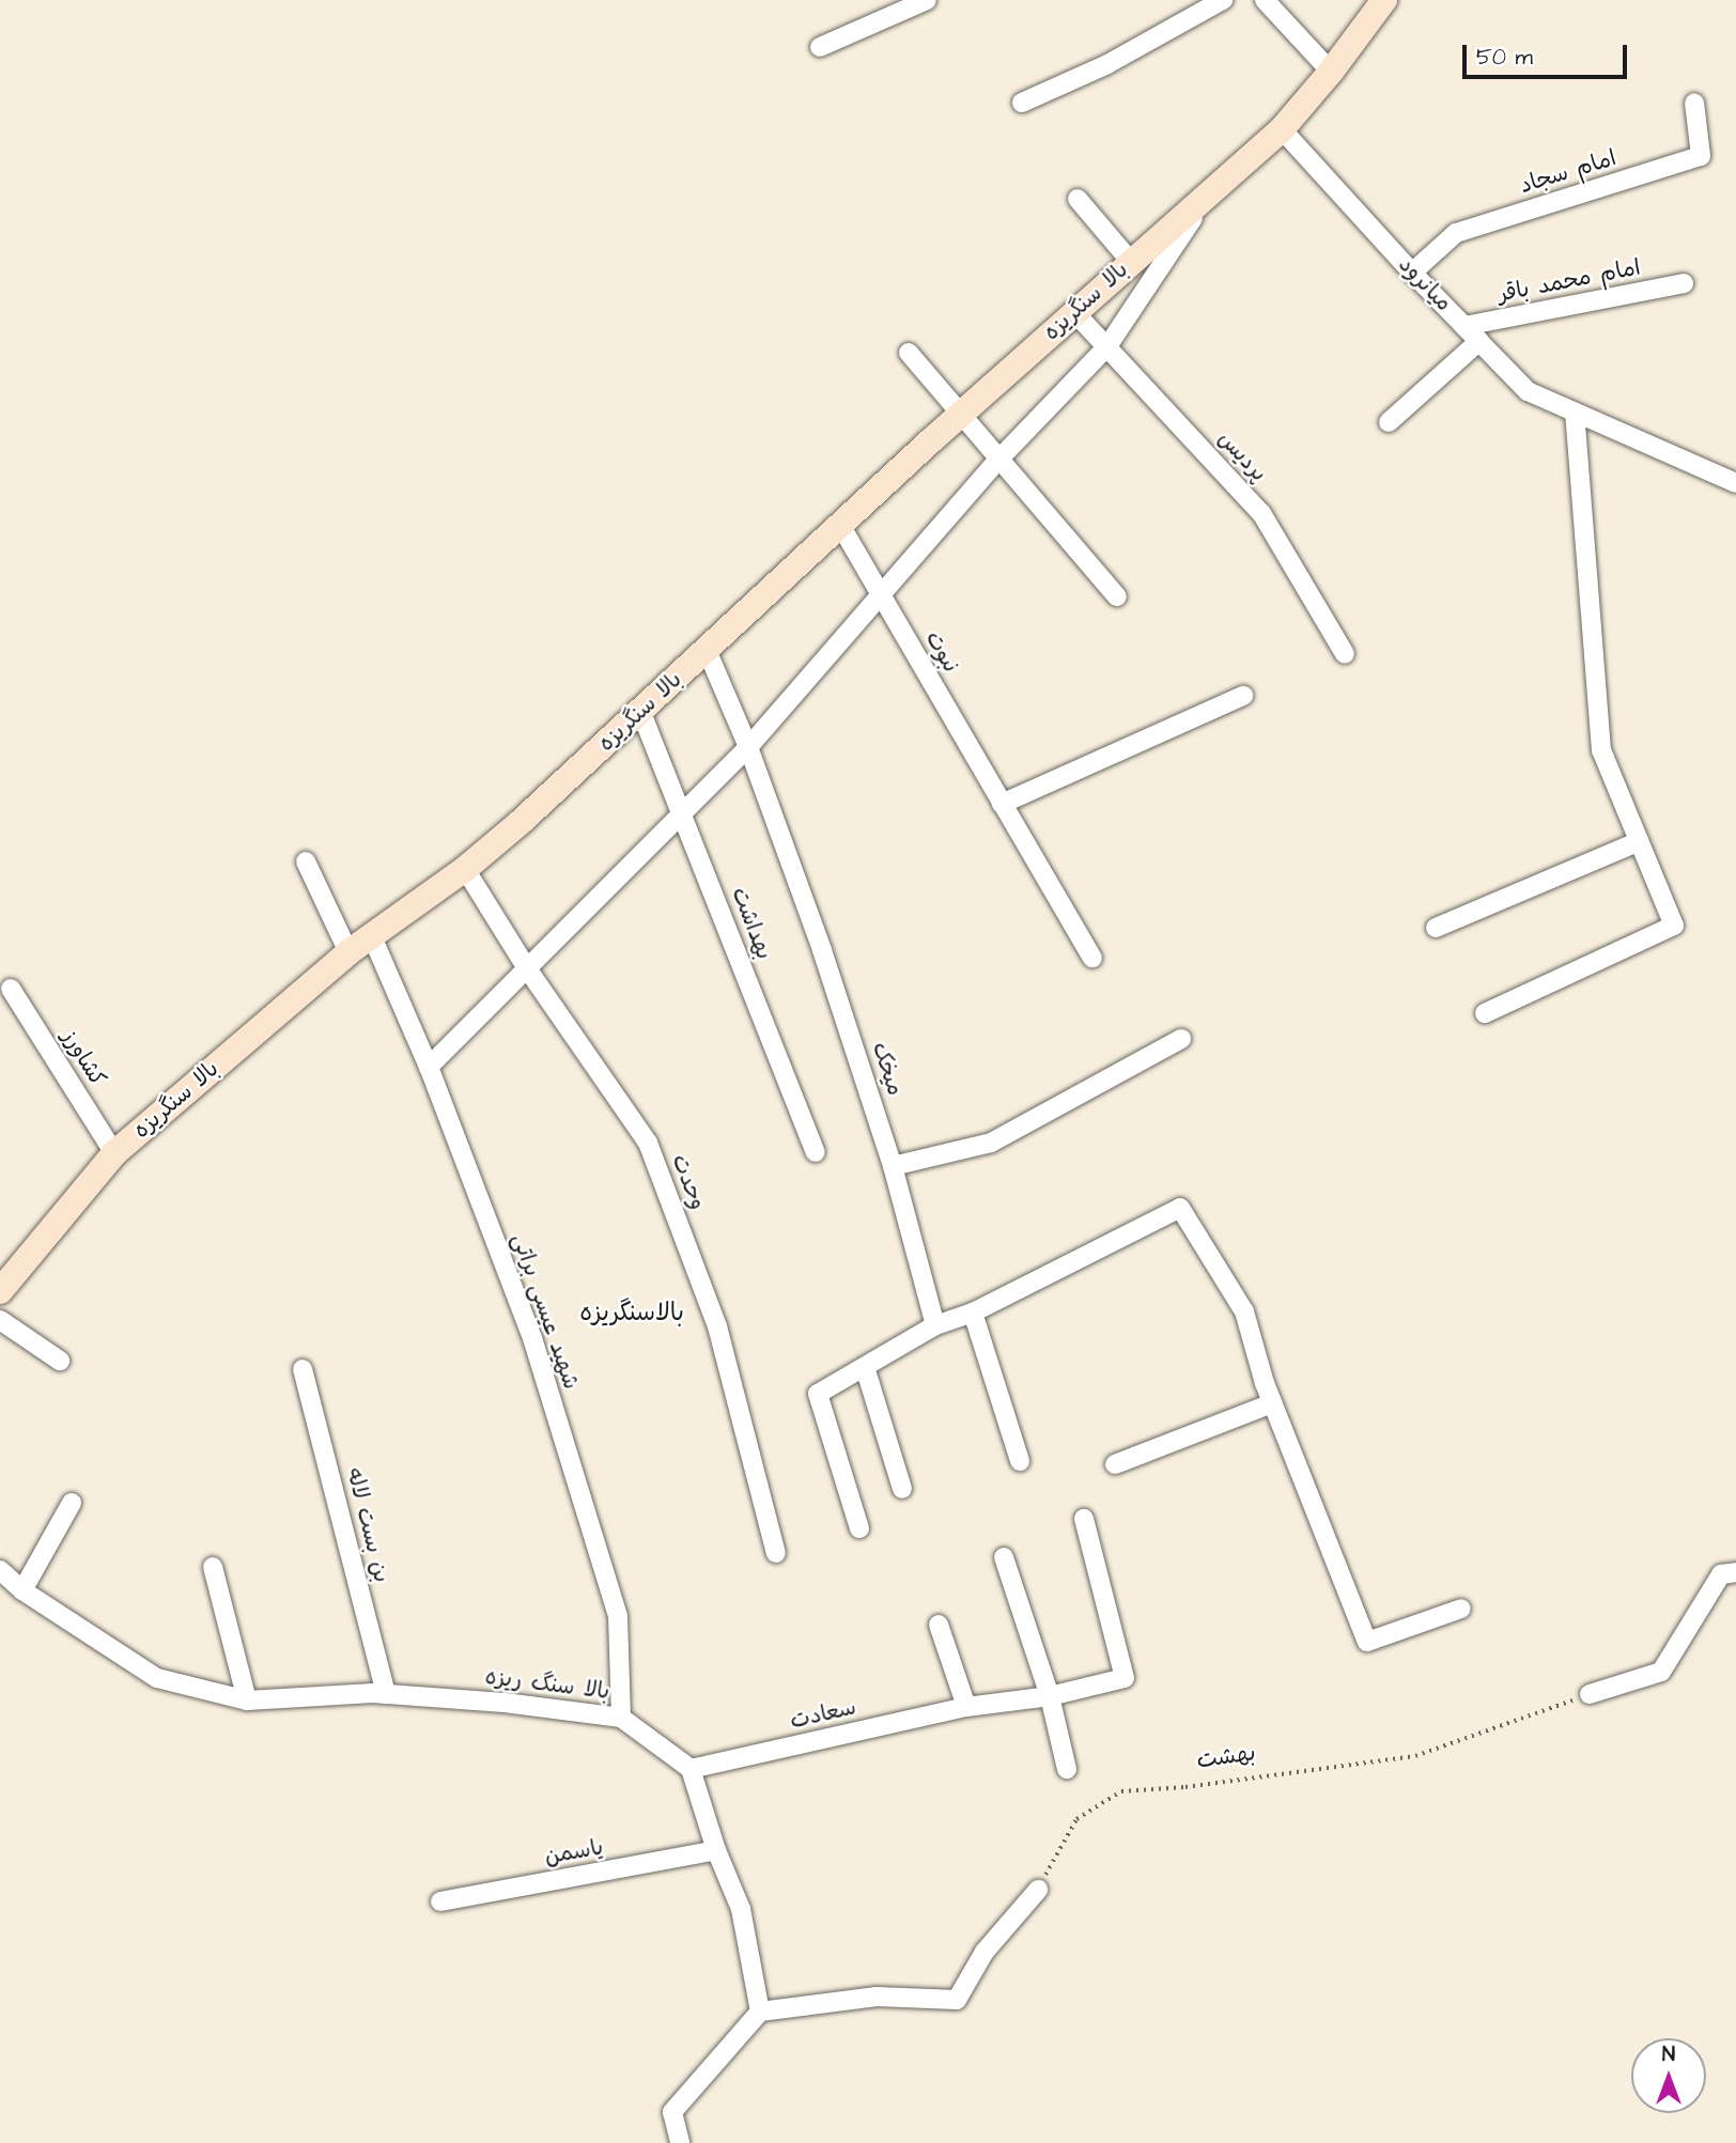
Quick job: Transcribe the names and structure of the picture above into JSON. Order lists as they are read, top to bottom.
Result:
{
  "streets": {
    "street": [
      "امام سجاد",
      "امام محمد باقر",
      "میانرود",
      "بالا سنگریزه",
      "پردیس",
      "نبوت",
      "بهداشت",
      "کشاورز",
      "میخک",
      "وحدت",
      "شهید عیسی براتی",
      "بن بست لاله",
      "بالا سنگ ریزه",
      "سعادت",
      "یاسمن"
    ],
    "path": ["بهشت"]
  },
  "crossings": [
    ["امام سجاد", "میانرود"],
    ["امام محمد باقر", "میانرود"],
    ["میانرود", "بالا سنگریزه"],
    ["بالا سنگریزه", "پردیس"],
    ["بالا سنگریزه", "نبوت"],
    ["بالا سنگریزه", "بهداشت"],
    ["بالا سنگریزه", "کشاورز"],
    ["بالا سنگریزه", "میخک"],
    ["بالا سنگریزه", "وحدت"],
    ["بالا سنگریزه", "شهید عیسی براتی"],
    ["شهید عیسی براتی", "بالا سنگ ریزه"],
    ["بن بست لاله", "بالا سنگ ریزه"],
    ["بالا سنگ ریزه", "سعادت"]
  ],
  "districts": ["بالاسنگریزه"],
  "scale_bar": "50 m",
  "north": "top"
}
